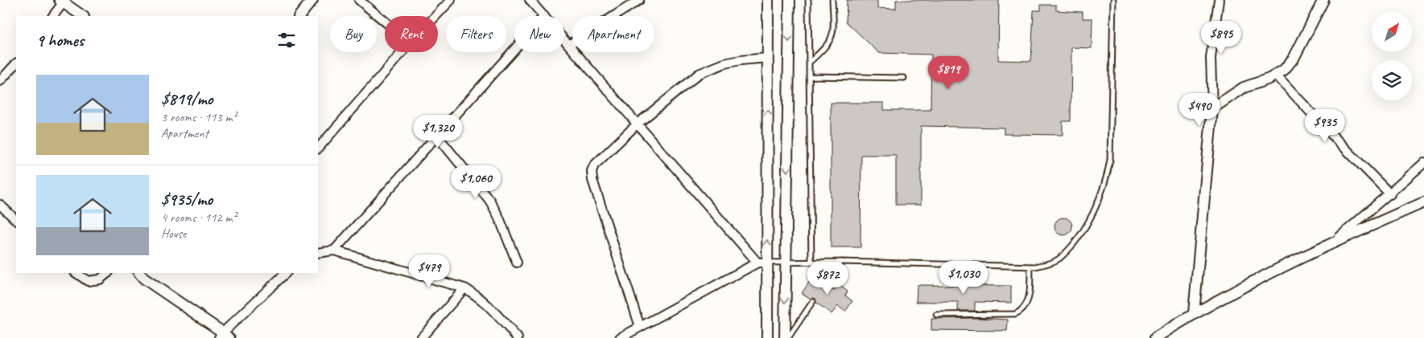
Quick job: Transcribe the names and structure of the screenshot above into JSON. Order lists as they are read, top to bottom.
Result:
{
  "north": "top right",
  "page": {
    "chip": [
      "Buy",
      "Rent",
      "Filters",
      "New",
      "Apartment"
    ],
    "heading": "9 homes",
    "price": [
      "$895",
      "$819",
      "$490",
      "$935",
      "$1,320",
      "$1,060",
      "$479",
      "$1,030",
      "$872"
    ],
    "list": [
      {
        "name": "$819/mo",
        "note": "3 rooms · 113 m² · Apartment"
      },
      {
        "name": "$935/mo",
        "note": "4 rooms · 112 m² · House"
      }
    ]
  }
}
